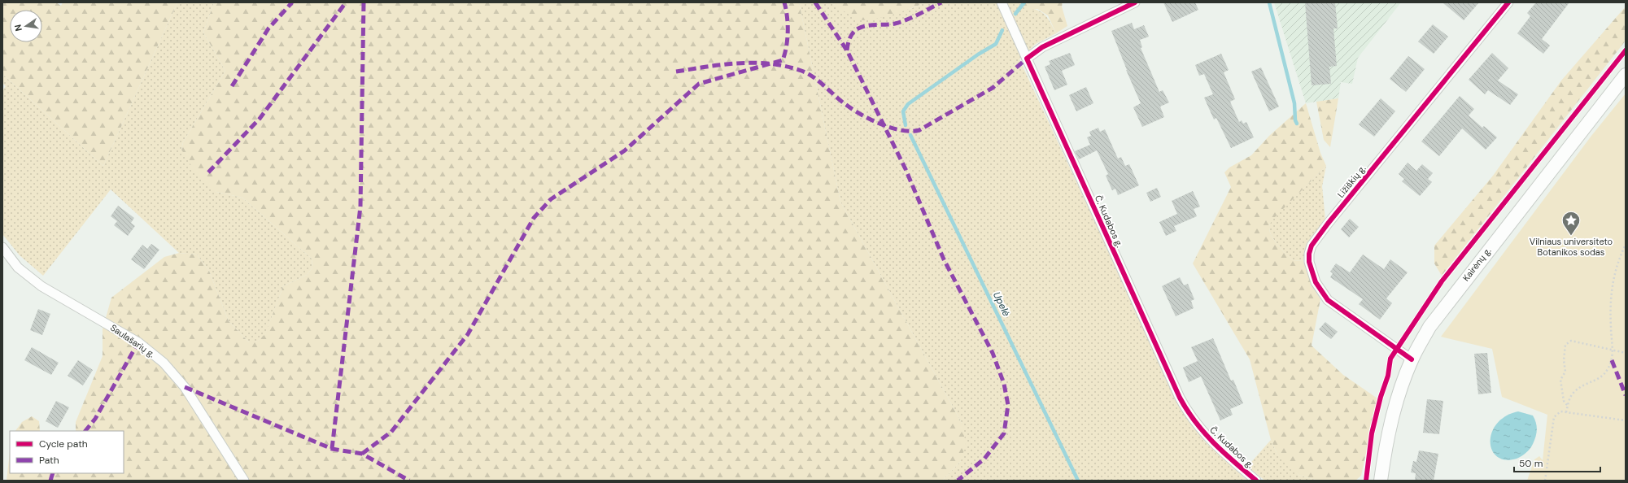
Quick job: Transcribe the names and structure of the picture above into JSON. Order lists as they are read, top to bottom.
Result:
{
  "streets": {
    "main road": ["Kairėnų g."],
    "street": ["Ližiškių g.", "Č. Kudabos g.", "Saulašarių g."]
  },
  "crossings": [
    ["Ližiškių g.", "Kairėnų g."]
  ],
  "water": ["Upelė"],
  "places": {
    "place": ["Vilniaus universiteto Botanikos sodas"]
  },
  "legend": ["Cycle path", "Path"],
  "scale_bar": "50 m",
  "north": "left"
}
